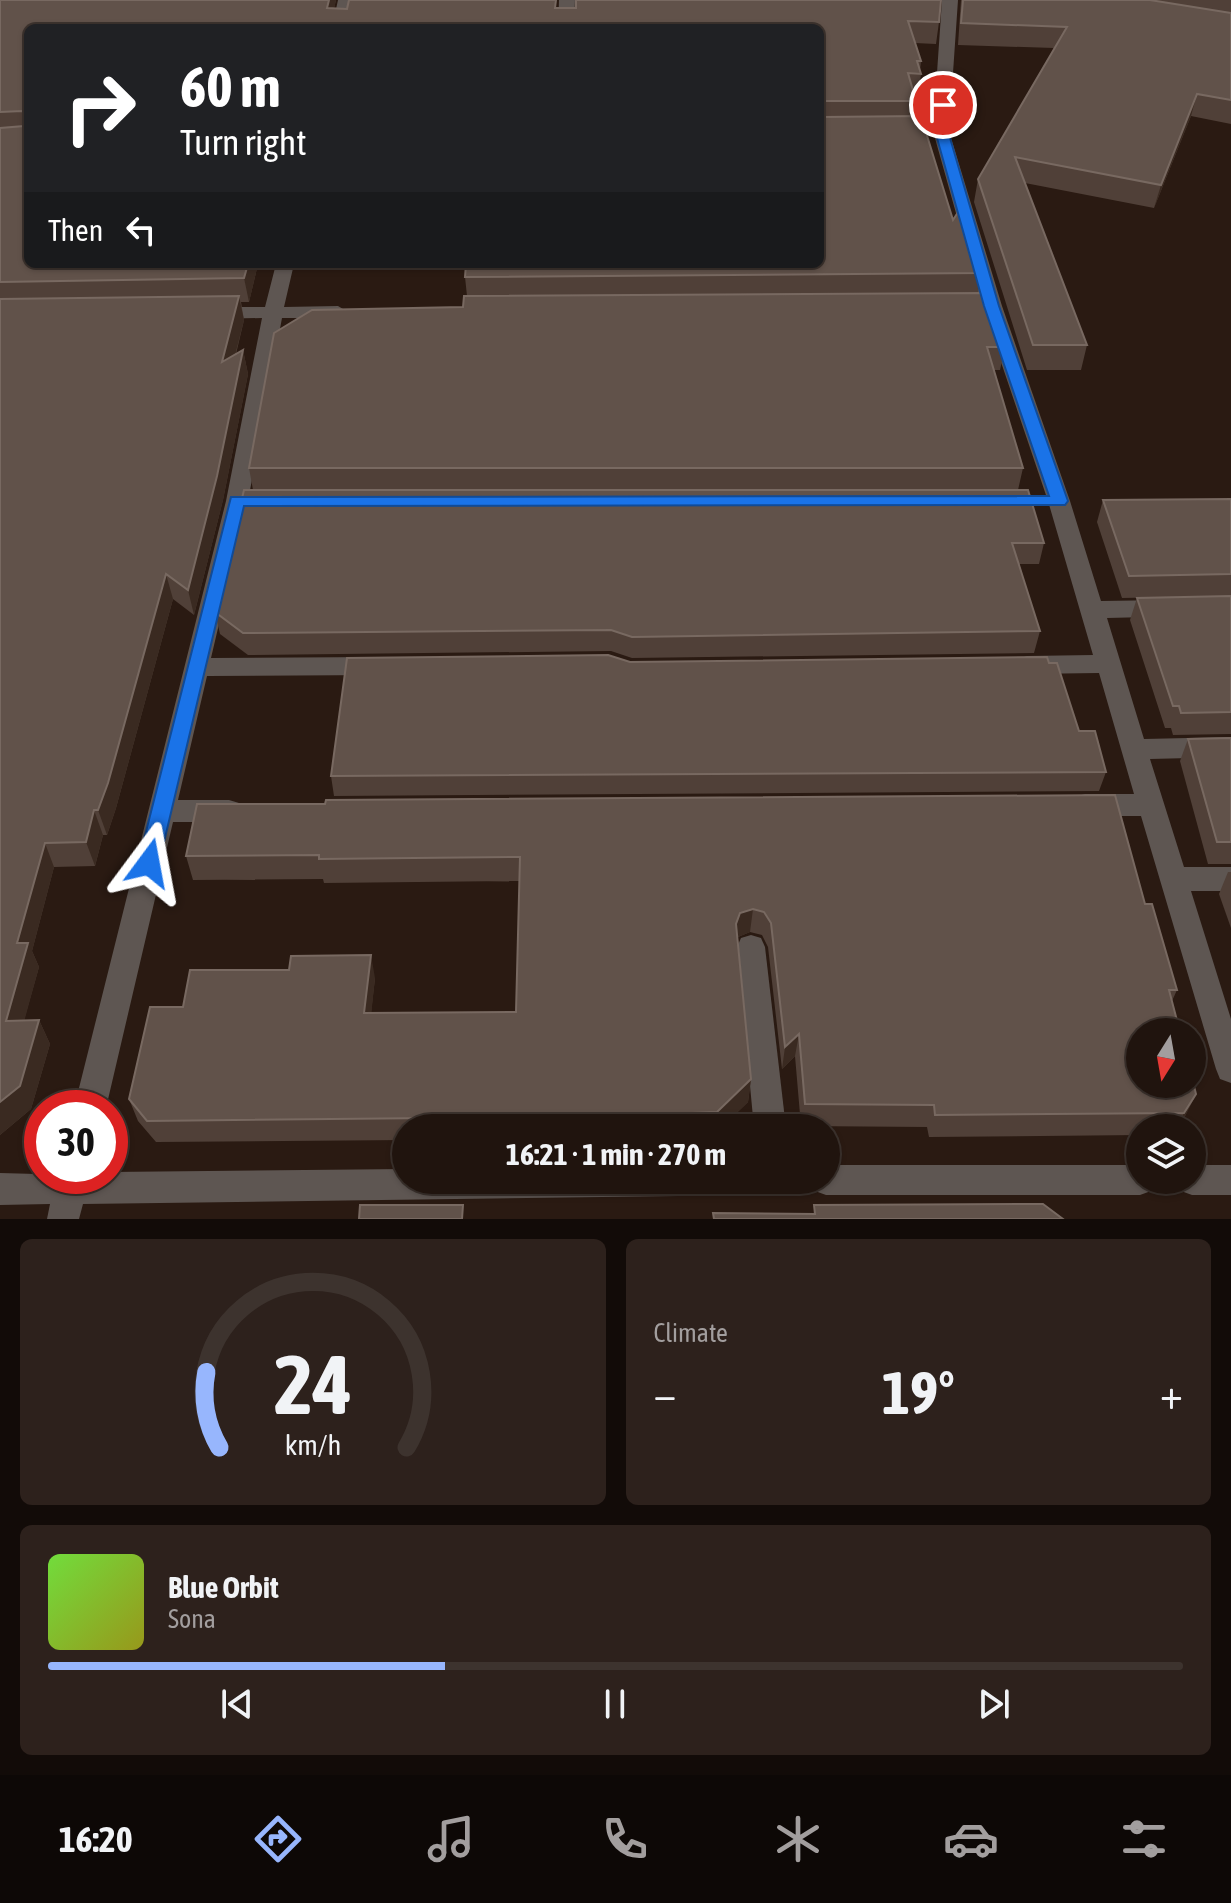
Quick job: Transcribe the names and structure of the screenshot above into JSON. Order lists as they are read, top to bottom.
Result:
{
  "north": "bottom",
  "page": {
    "turn": ["60 m", "Turn right"],
    "then": "Then",
    "limit": "30",
    "trip": "16:21 · 1 min · 270 m",
    "tile": "Climate",
    "heat": ["−", "19°", "+"],
    "song": ["Blue Orbit", "Sona"],
    "tabs": "16:20",
    "gauge": ["24", "km/h"]
  }
}
